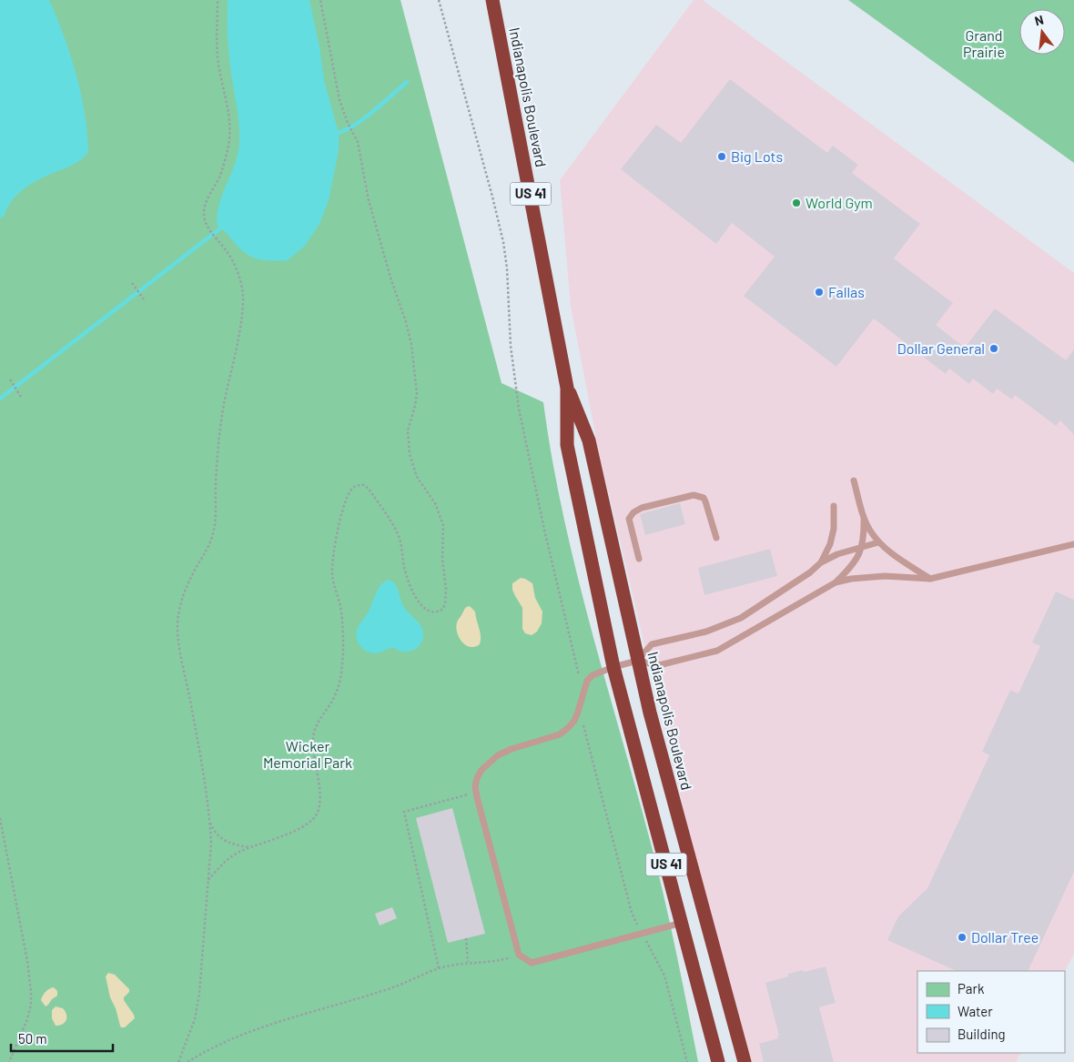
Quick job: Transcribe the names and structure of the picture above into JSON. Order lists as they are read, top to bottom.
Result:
{
  "streets": {
    "highway": ["Indianapolis Boulevard", "US 41"]
  },
  "parks": ["Grand Prairie", "Wicker Memorial Park"],
  "places": [
    "Big Lots",
    "World Gym",
    "Fallas",
    "Dollar General",
    "Dollar Tree"
  ],
  "legend": ["Park", "Water", "Building"],
  "scale_bar": "50 m",
  "north": "top"
}
